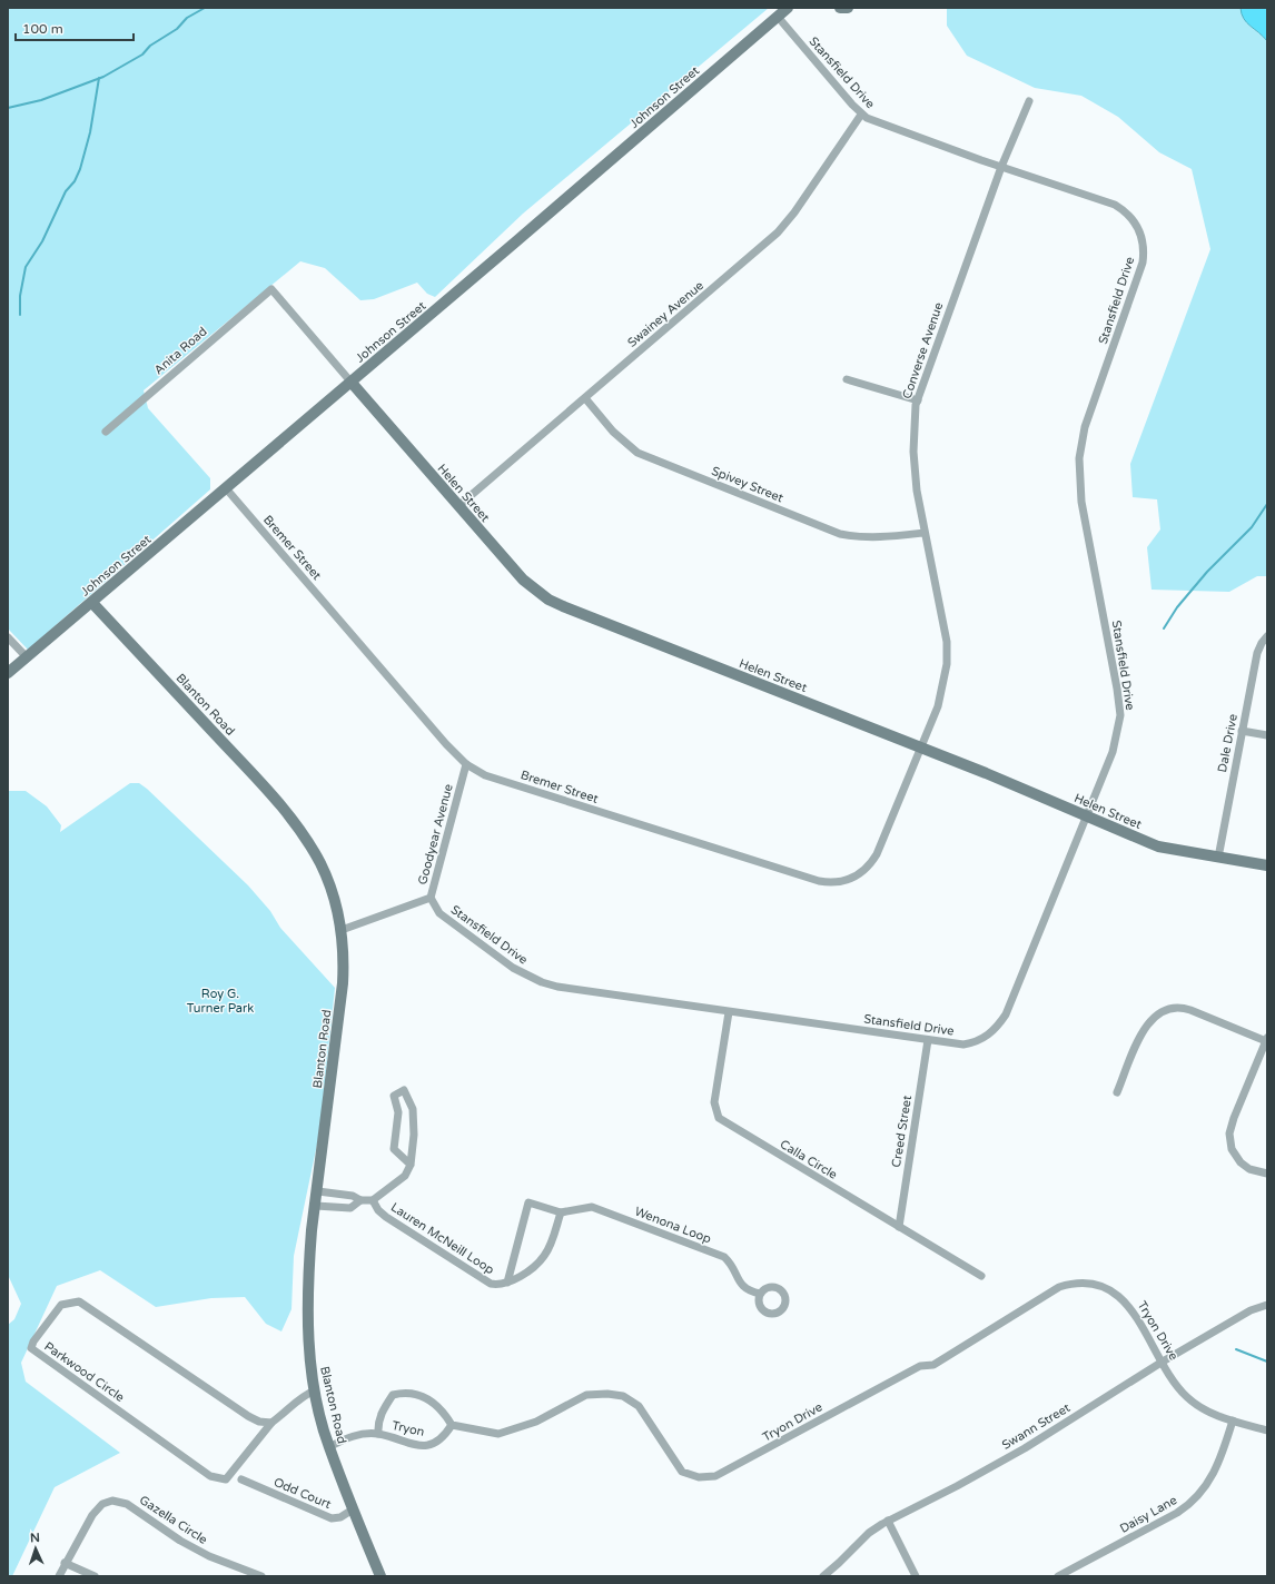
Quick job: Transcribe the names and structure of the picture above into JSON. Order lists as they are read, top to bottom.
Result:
{
  "streets": {
    "street": [
      "Stansfield Drive",
      "Johnson Street",
      "Swainey Avenue",
      "Anita Road",
      "Converse Avenue",
      "Spivey Street",
      "Helen Street",
      "Bremer Street",
      "Blanton Road",
      "Dale Drive",
      "Goodyear Avenue",
      "Creed Street",
      "Calla Circle",
      "Wenona Loop",
      "Lauren McNeill Loop",
      "Tryon Drive",
      "Parkwood Circle",
      "Swann Street",
      "Tryon",
      "Odd Court",
      "Daisy Lane",
      "Gazella Circle"
    ]
  },
  "crossings": [
    ["Stansfield Drive", "Johnson Street"],
    ["Stansfield Drive", "Swainey Avenue"],
    ["Stansfield Drive", "Converse Avenue"],
    ["Stansfield Drive", "Helen Street"],
    ["Stansfield Drive", "Goodyear Avenue"],
    ["Stansfield Drive", "Creed Street"],
    ["Stansfield Drive", "Calla Circle"],
    ["Johnson Street", "Anita Road"],
    ["Johnson Street", "Helen Street"],
    ["Johnson Street", "Bremer Street"],
    ["Johnson Street", "Blanton Road"],
    ["Swainey Avenue", "Spivey Street"],
    ["Swainey Avenue", "Helen Street"],
    ["Anita Road", "Helen Street"],
    ["Converse Avenue", "Spivey Street"],
    ["Converse Avenue", "Helen Street"],
    ["Converse Avenue", "Bremer Street"],
    ["Helen Street", "Bremer Street"],
    ["Helen Street", "Dale Drive"],
    ["Bremer Street", "Goodyear Avenue"],
    ["Blanton Road", "Goodyear Avenue"],
    ["Blanton Road", "Parkwood Circle"],
    ["Blanton Road", "Odd Court"],
    ["Creed Street", "Calla Circle"],
    ["Wenona Loop", "Lauren McNeill Loop"],
    ["Tryon Drive", "Swann Street"],
    ["Tryon Drive", "Tryon"],
    ["Tryon Drive", "Daisy Lane"]
  ],
  "parks": ["Roy G. Turner Park"],
  "scale_bar": "100 m",
  "north": "top"
}
